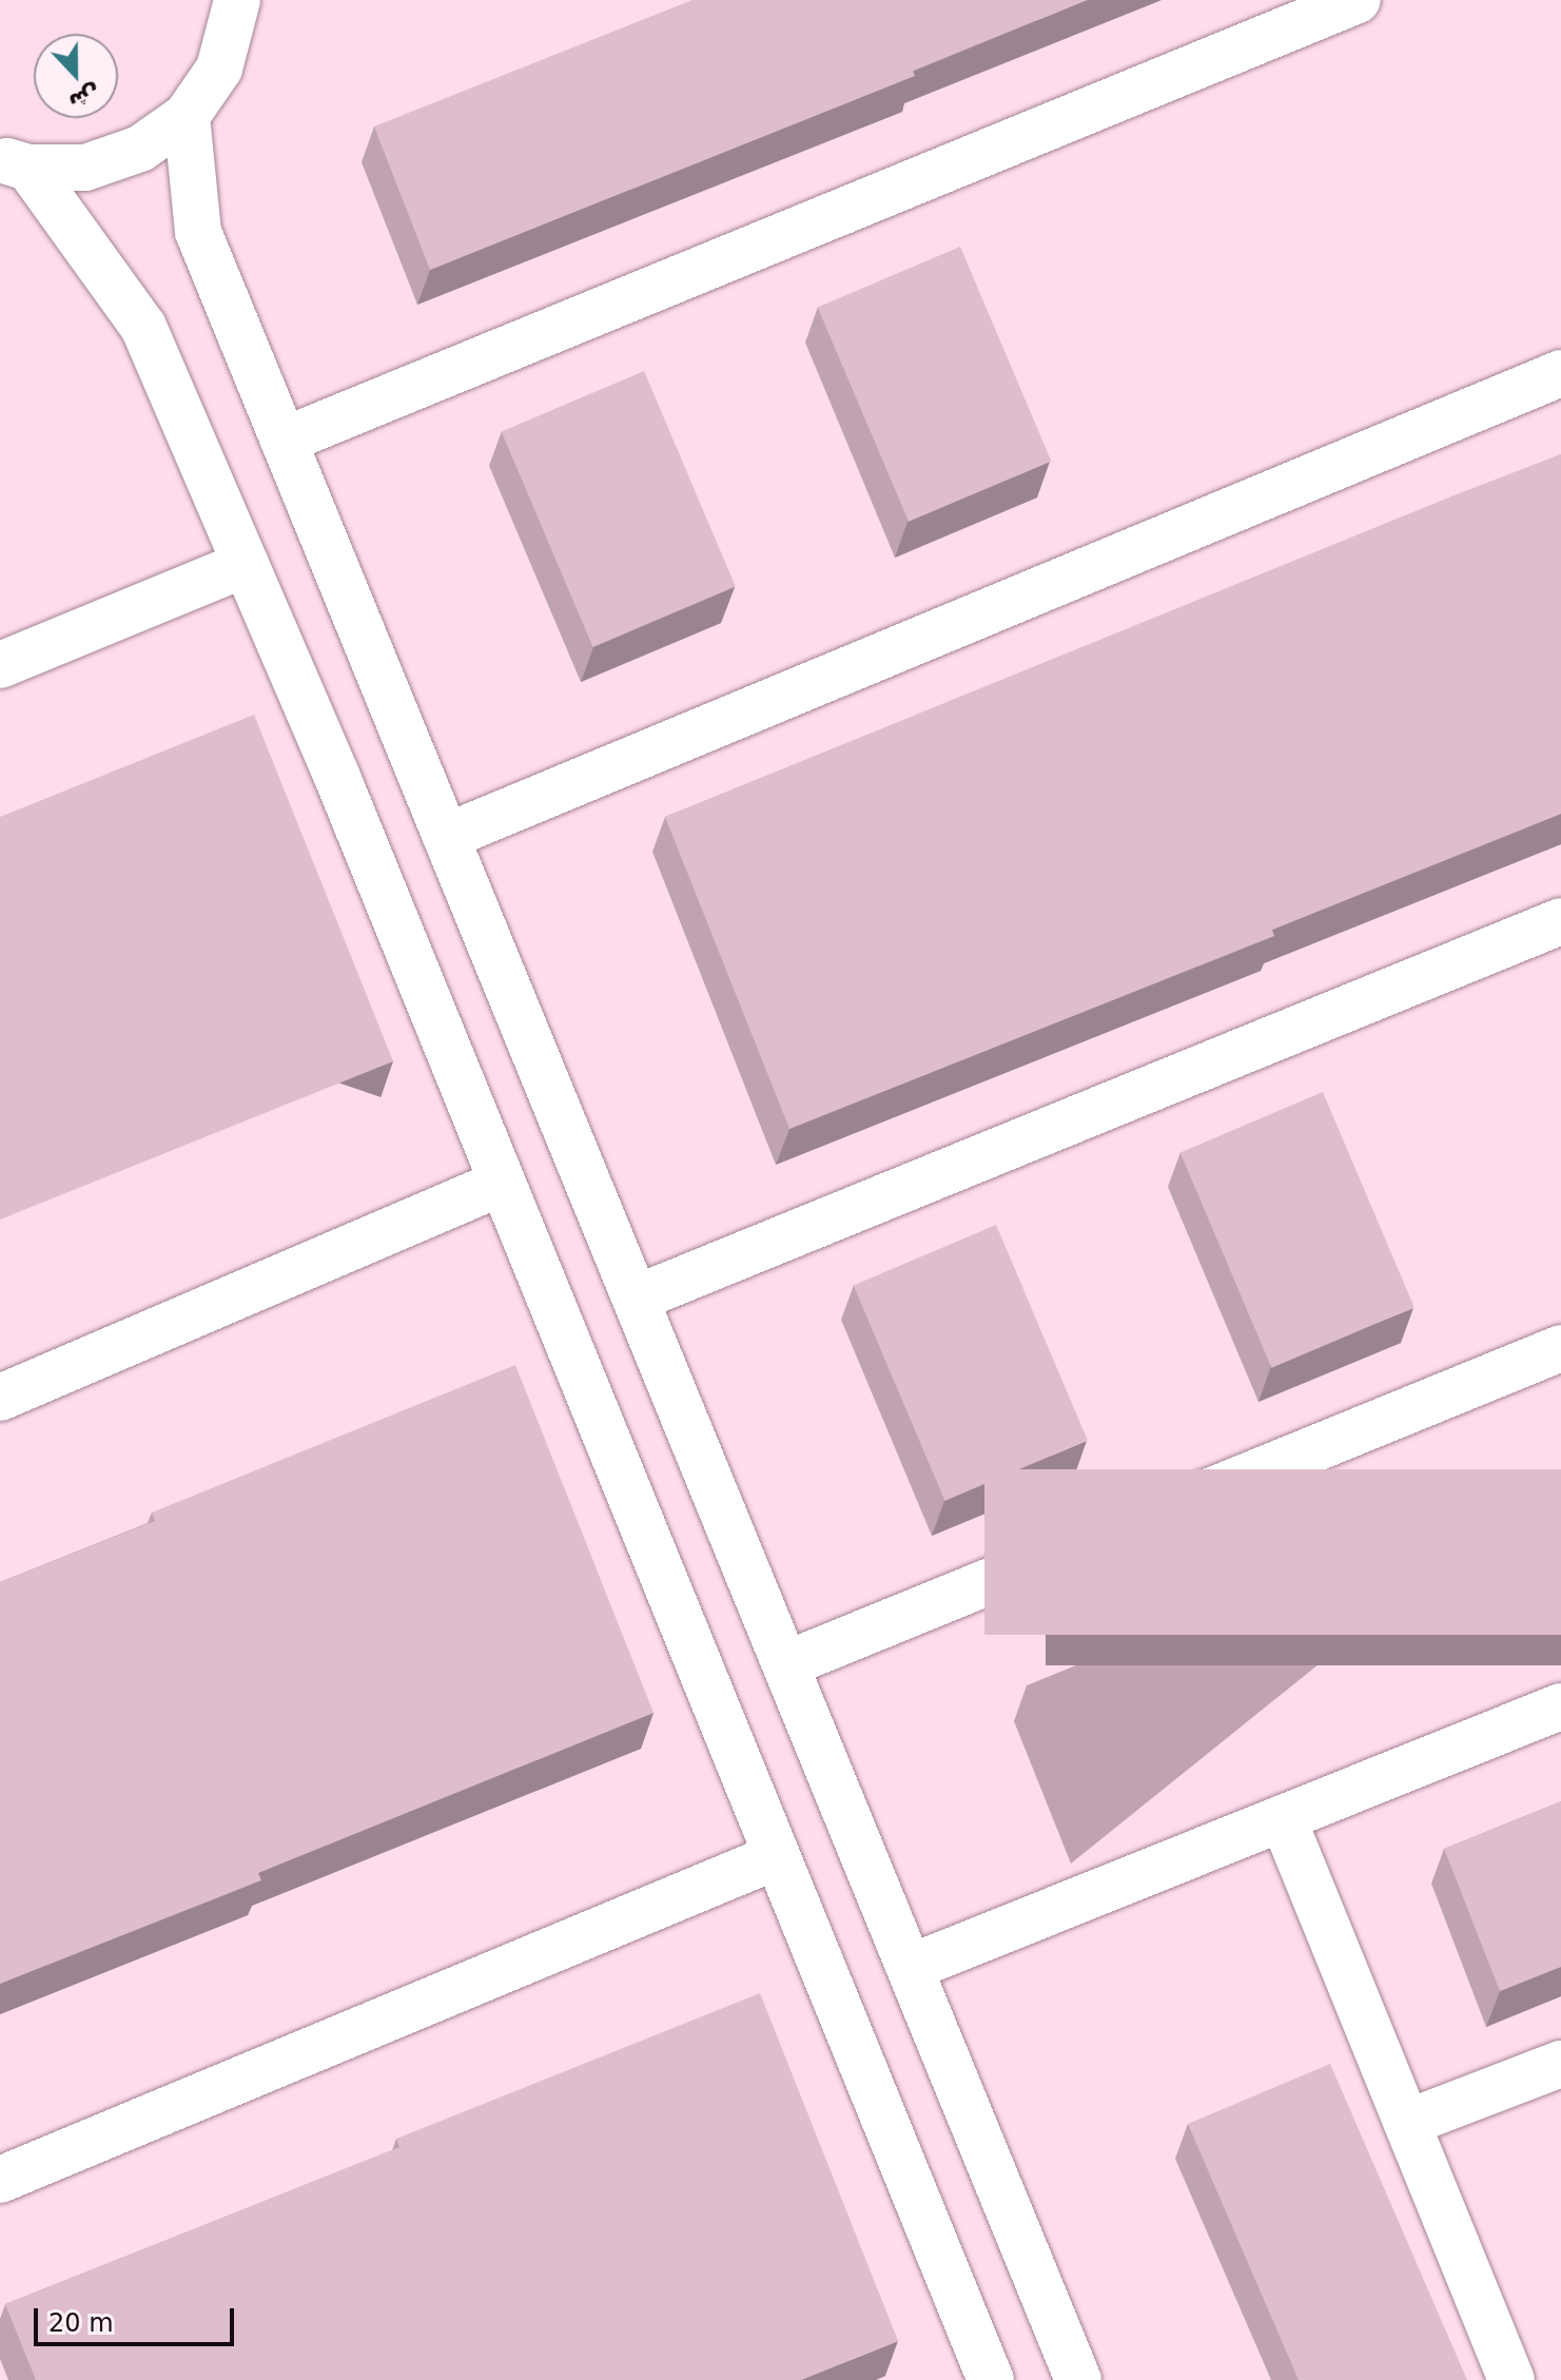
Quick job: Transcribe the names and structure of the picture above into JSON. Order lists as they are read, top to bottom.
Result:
{
  "scale_bar": "20 m",
  "north": "bottom"
}
